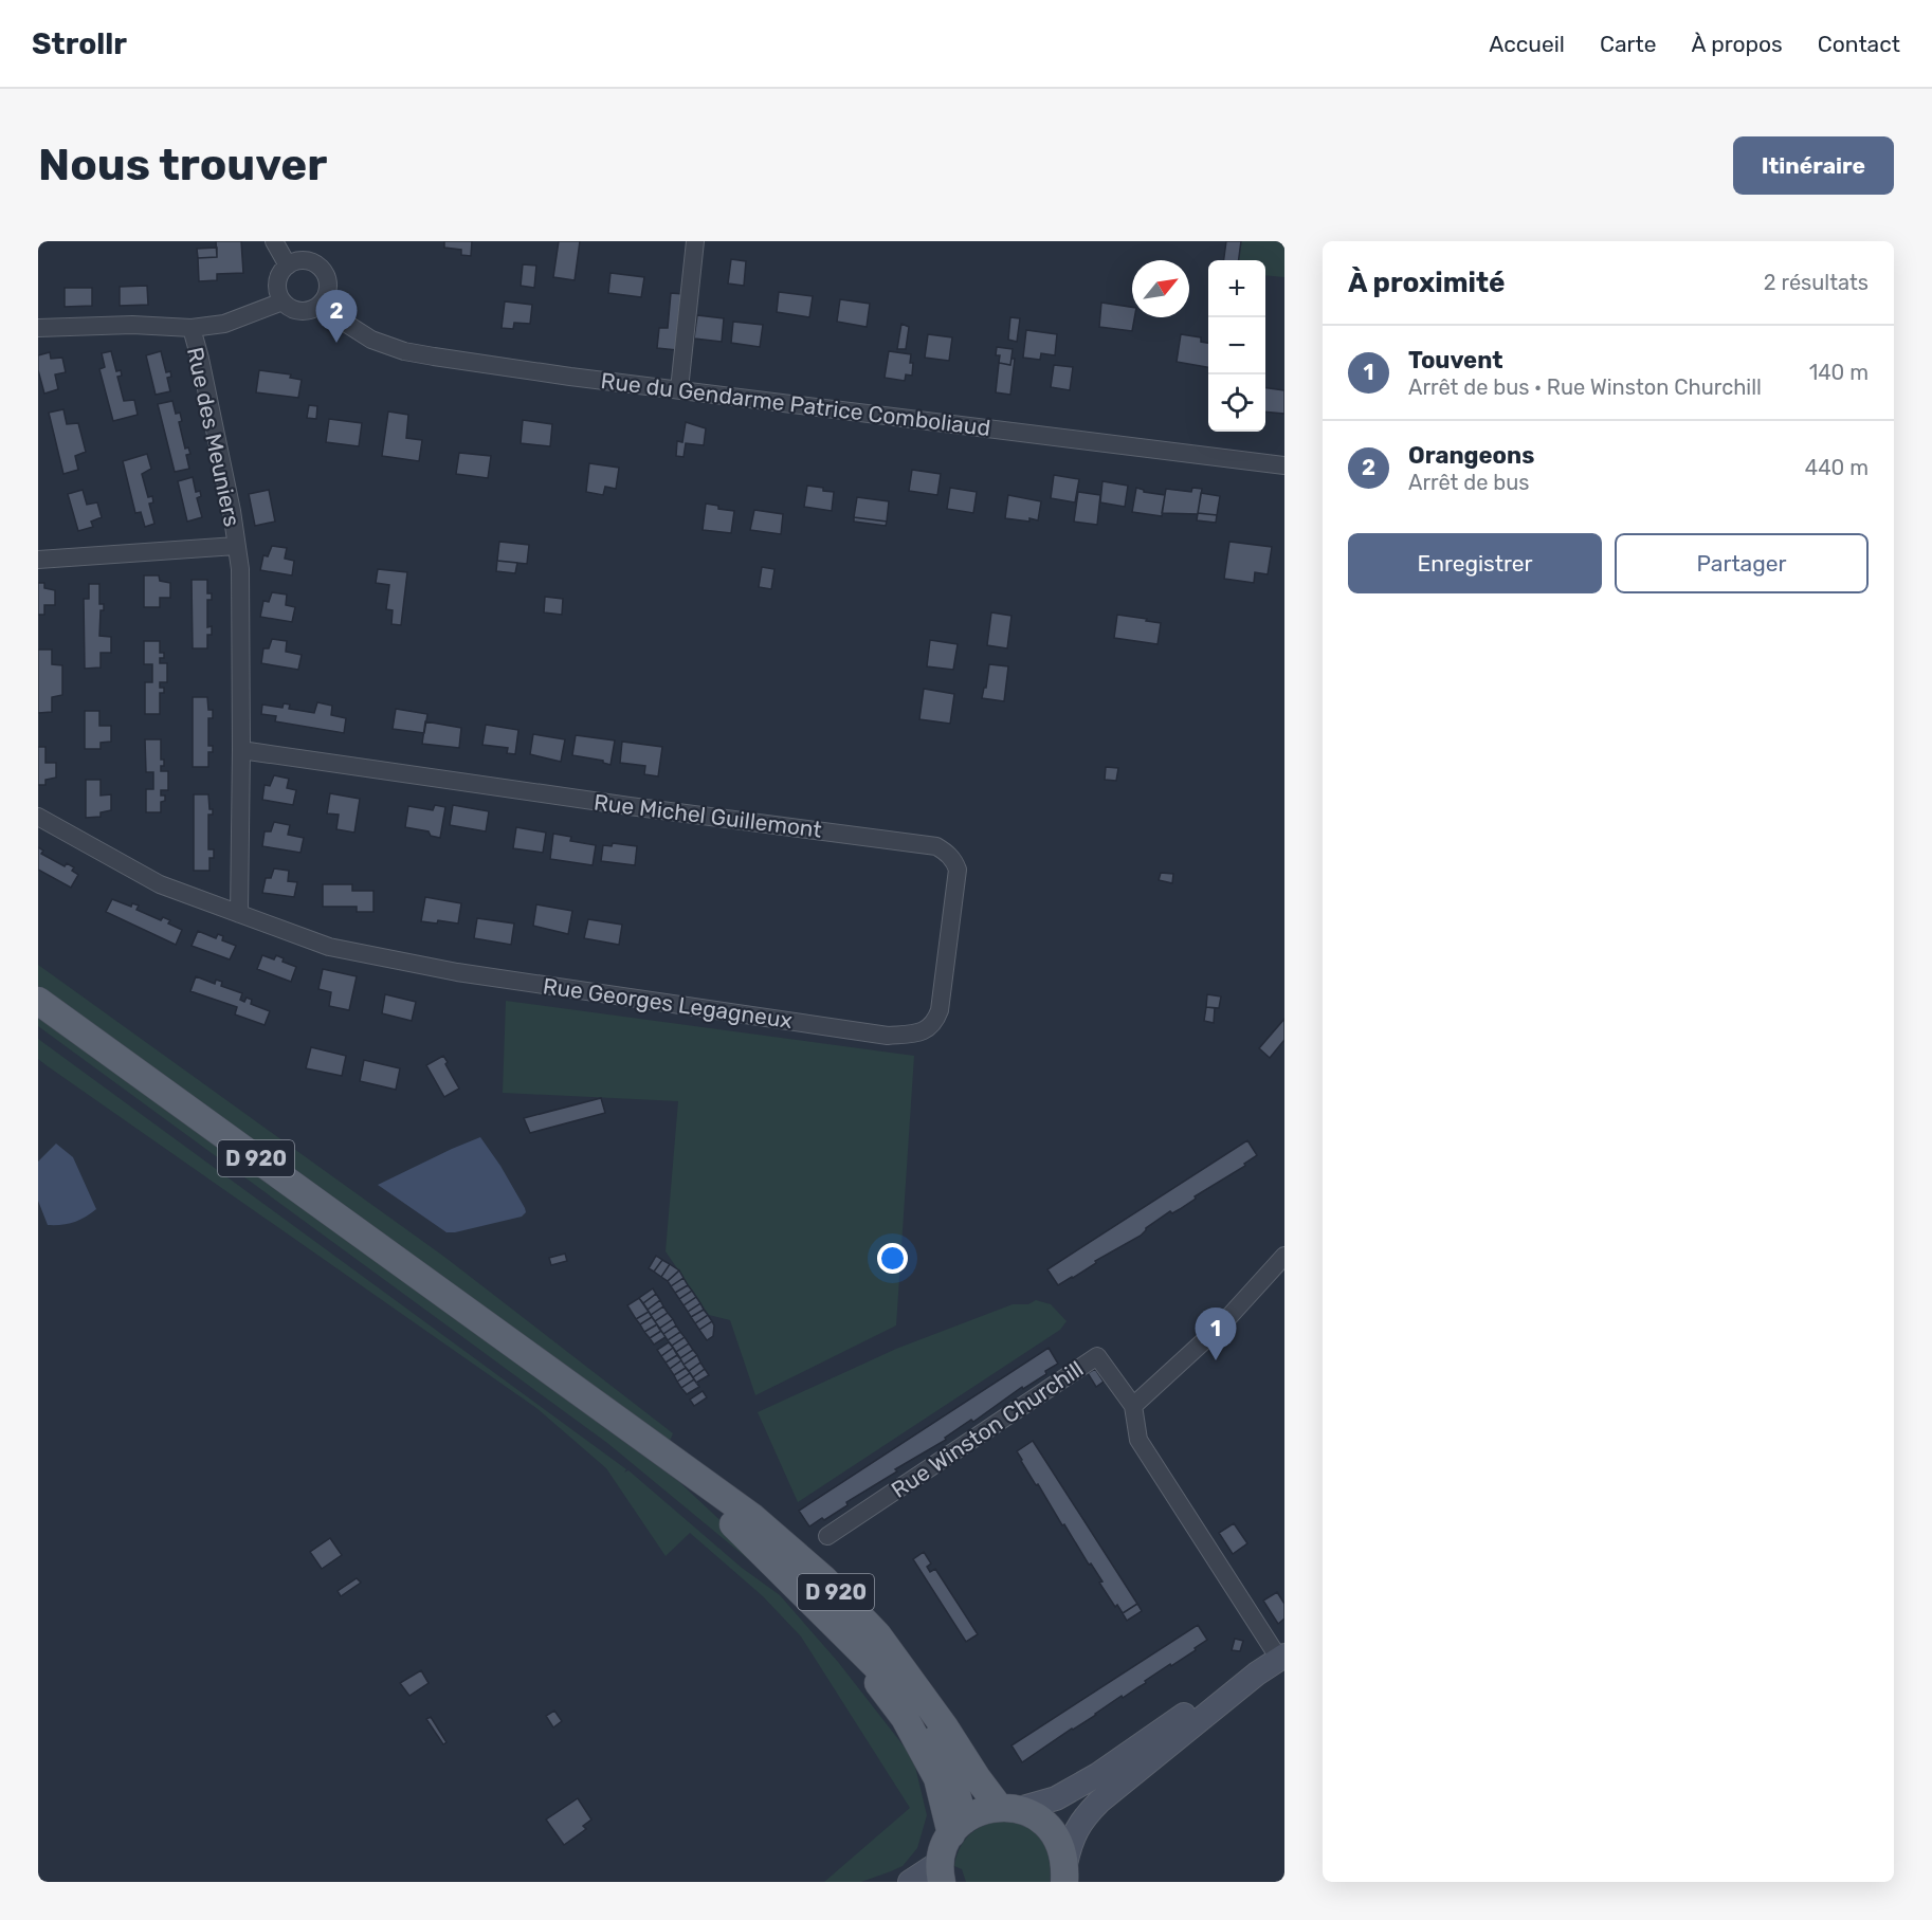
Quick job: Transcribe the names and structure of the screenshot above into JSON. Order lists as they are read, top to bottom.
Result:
{
  "streets": {
    "main road": ["D 920"],
    "street": [
      "Rue du Gendarme Patrice Comboliaud",
      "Rue des Meuniers",
      "Rue Michel Guillemont",
      "Rue Georges Legagneux",
      "Rue Winston Churchill"
    ]
  },
  "crossings": [
    ["Rue des Meuniers", "Rue Michel Guillemont"],
    ["Rue des Meuniers", "Rue Georges Legagneux"],
    ["Rue Michel Guillemont", "Rue Georges Legagneux"]
  ],
  "north": "top right",
  "page": {
    "header": "Strollr",
    "nav": [
      "Accueil",
      "Carte",
      "À propos",
      "Contact"
    ],
    "buttons": [
      "Itinéraire",
      ["Enregistrer", "Partager"]
    ],
    "title": "Nous trouver",
    "heading": ["À proximité", "2 résultats"],
    "map_buttons": ["+", "−"],
    "pins": ["2", "1"],
    "list": [
      {
        "mark": "1",
        "name": "Touvent",
        "note": "Arrêt de bus · Rue Winston Churchill",
        "value": "140 m"
      },
      {
        "mark": "2",
        "name": "Orangeons",
        "note": "Arrêt de bus",
        "value": "440 m"
      }
    ]
  }
}
